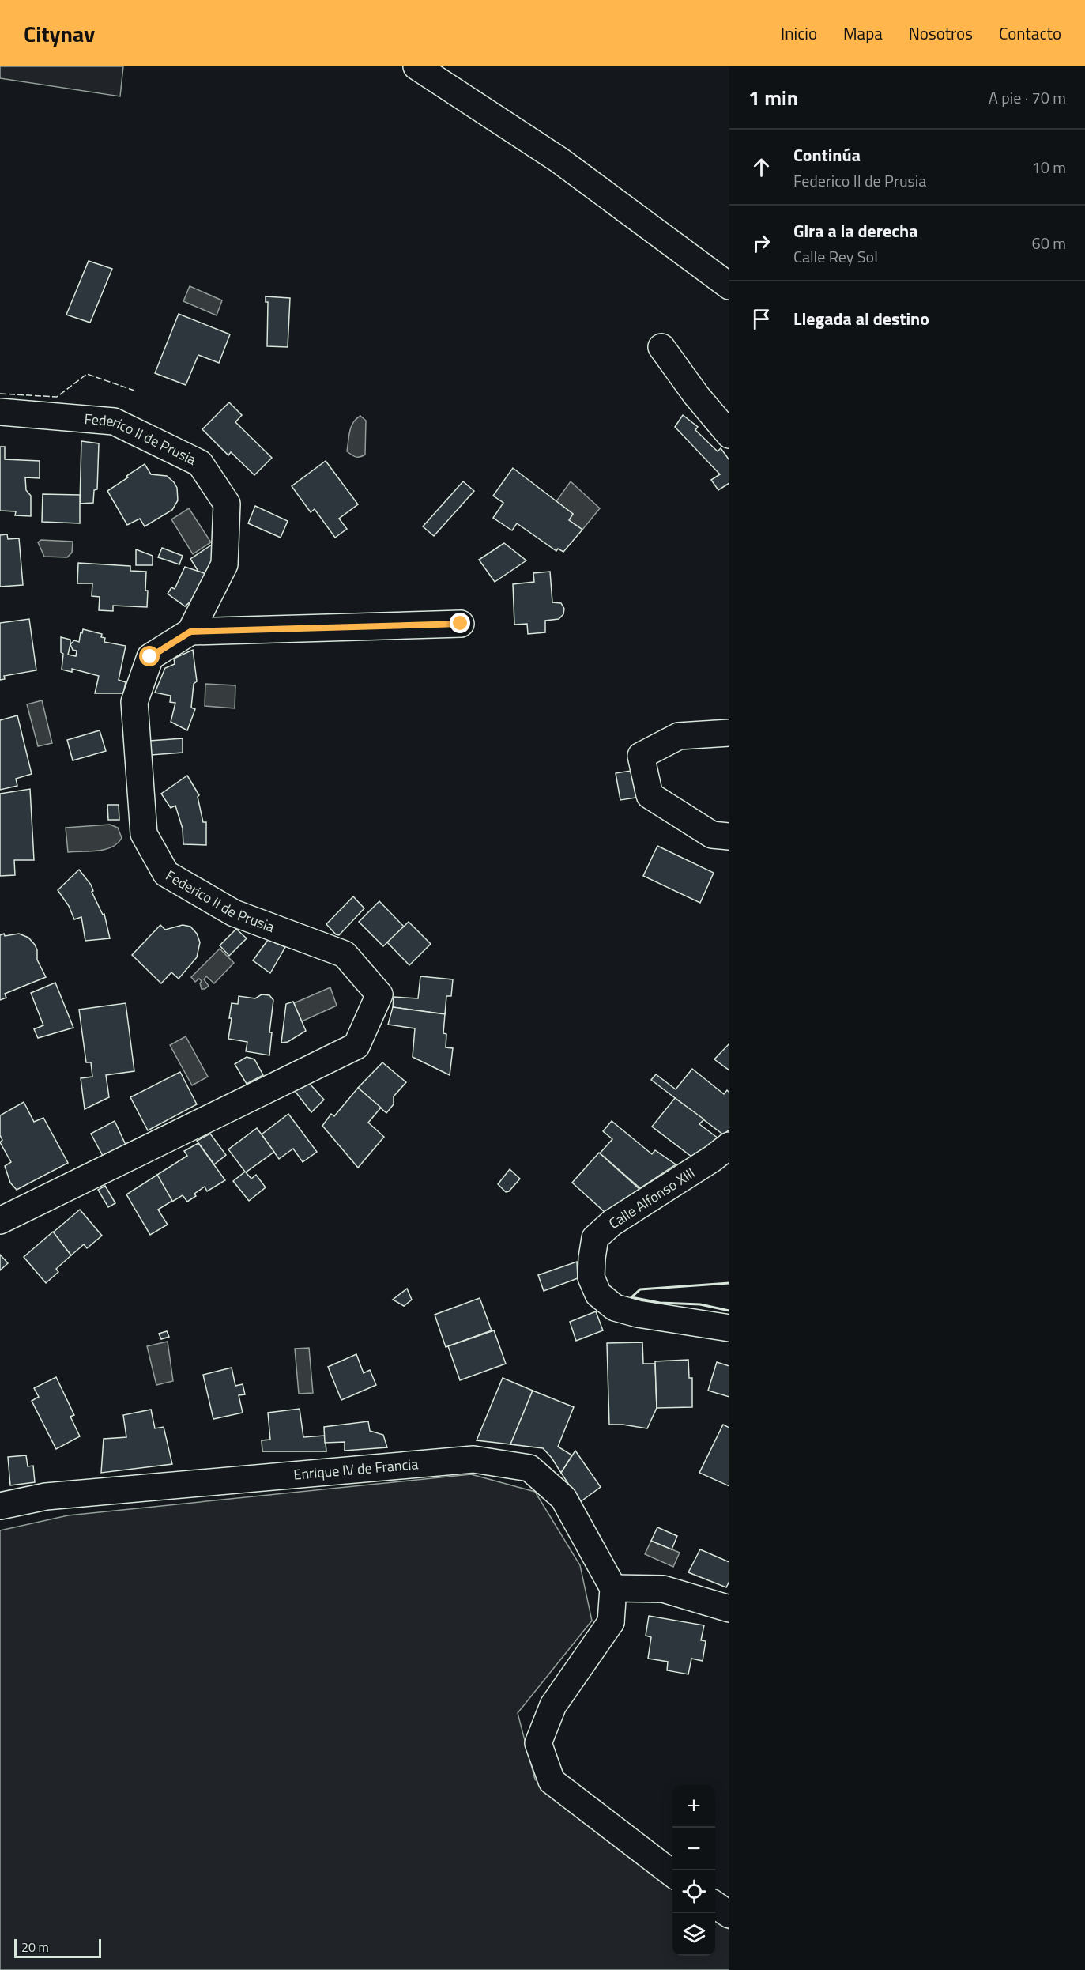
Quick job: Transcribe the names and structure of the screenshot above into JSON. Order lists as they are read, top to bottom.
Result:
{
  "streets": {
    "main road": ["Federico II de Prusia", "Calle Alfonso XIII", "Enrique IV de Francia"]
  },
  "scale_bar": "20 m",
  "page": {
    "header": "Citynav",
    "nav": [
      "Inicio",
      "Mapa",
      "Nosotros",
      "Contacto"
    ],
    "heading": ["1 min", "A pie · 70 m"],
    "list": [
      ["Continúa", "Federico II de Prusia", "10 m"],
      ["Gira a la derecha", "Calle Rey Sol", "60 m"],
      "Llegada al destino"
    ],
    "map_buttons": ["+", "−"],
    "scale": "20 m"
  }
}
